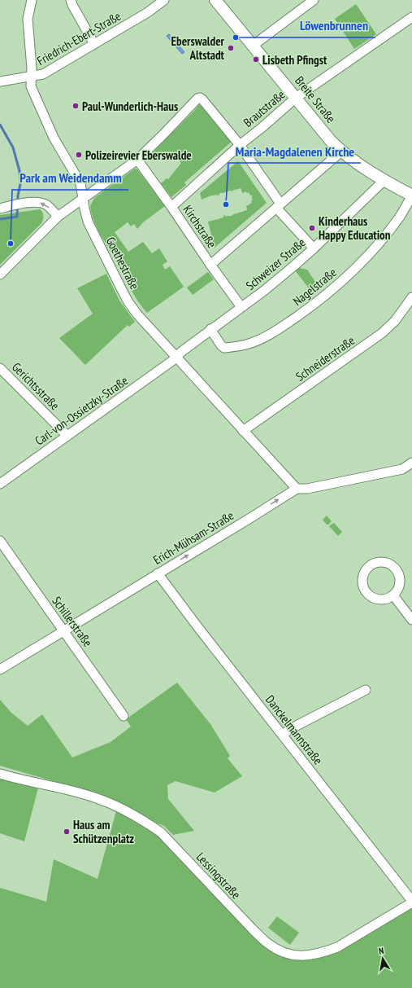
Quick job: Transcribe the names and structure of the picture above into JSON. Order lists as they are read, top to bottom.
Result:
{
  "streets": {
    "main road": ["Breite Straße"],
    "street": [
      "Friedrich-Ebert-Straße",
      "Brautstraße",
      "Kirchstraße",
      "Goethestraße",
      "Schweizer Straße",
      "Nagelstraße",
      "Schneiderstraße",
      "Gerichtsstraße",
      "Carl-von-Ossietzky-Straße",
      "Erich-Mühsam-Straße",
      "Schillerstraße",
      "Danckelmannstraße",
      "Lessingstraße"
    ]
  },
  "crossings": [
    ["Friedrich-Ebert-Straße", "Goethestraße"],
    ["Breite Straße", "Brautstraße"],
    ["Breite Straße", "Schweizer Straße"],
    ["Breite Straße", "Nagelstraße"],
    ["Brautstraße", "Kirchstraße"],
    ["Kirchstraße", "Schweizer Straße"],
    ["Goethestraße", "Schweizer Straße"],
    ["Goethestraße", "Schneiderstraße"],
    ["Goethestraße", "Carl-von-Ossietzky-Straße"],
    ["Goethestraße", "Erich-Mühsam-Straße"],
    ["Schweizer Straße", "Nagelstraße"],
    ["Schweizer Straße", "Carl-von-Ossietzky-Straße"],
    ["Gerichtsstraße", "Carl-von-Ossietzky-Straße"],
    ["Erich-Mühsam-Straße", "Schillerstraße"],
    ["Erich-Mühsam-Straße", "Danckelmannstraße"],
    ["Danckelmannstraße", "Lessingstraße"]
  ],
  "places": [
    "Löwenbrunnen",
    "Eberswalder Altstadt",
    "Lisbeth Pfingst",
    "Paul-Wunderlich-Haus",
    "Polizeirevier Eberswalde",
    "Maria-Magdalenen Kirche",
    "Kinderhaus Happy Education",
    "Park am Weidendamm",
    "Haus am Schützenplatz"
  ],
  "north": "top"
}
